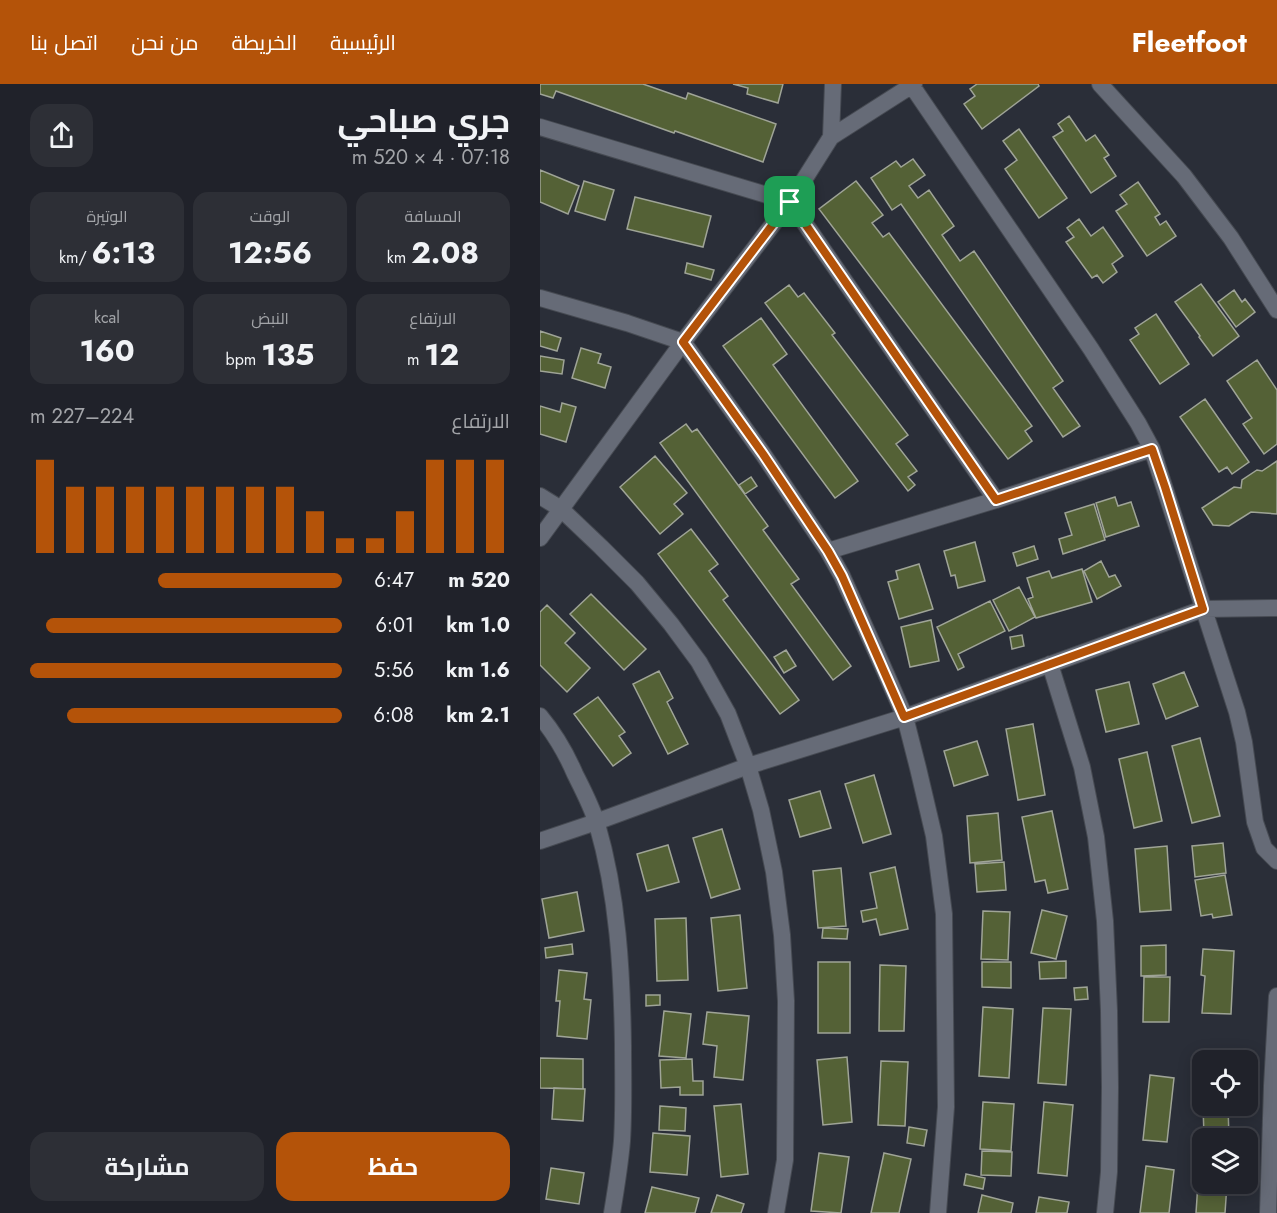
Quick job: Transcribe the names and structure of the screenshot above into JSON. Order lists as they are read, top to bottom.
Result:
{
  "page": {
    "header": "Fleetfoot",
    "nav": [
      "الرئيسية",
      "الخريطة",
      "من نحن",
      "اتصل بنا"
    ],
    "heading": ["جري صباحي", "07:18 · 4 × 520 m"],
    "stats": [
      ["المسافة", "2.08 km"],
      ["الوقت", "12:56"],
      ["الوتيرة", "6:13 /km"],
      ["الارتفاع", "12 m"],
      ["النبض", "135 bpm"],
      ["kcal", "160"]
    ],
    "chart": ["الارتفاع", "224–227 m"],
    "list": [
      {
        "name": "520 m",
        "note": "6:47"
      },
      {
        "name": "1.0 km",
        "note": "6:01"
      },
      {
        "name": "1.6 km",
        "note": "5:56"
      },
      {
        "name": "2.1 km",
        "note": "6:08"
      }
    ],
    "buttons": ["حفظ", "مشاركة"]
  }
}
